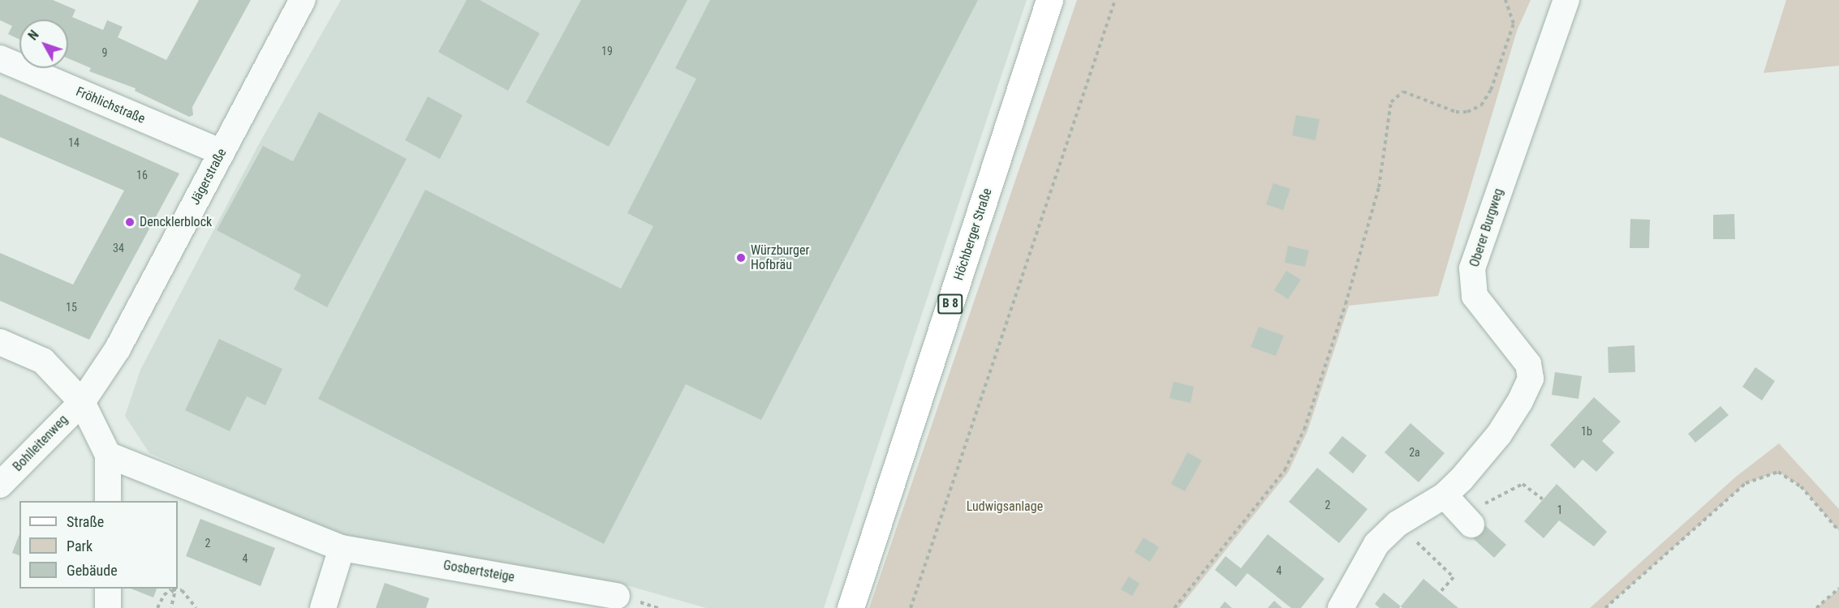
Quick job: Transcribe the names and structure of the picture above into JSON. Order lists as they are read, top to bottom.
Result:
{
  "streets": {
    "main road": ["Höchberger Straße", "B 8"],
    "street": [
      "Fröhlichstraße",
      "Jägerstraße",
      "Oberer Burgweg",
      "Bohlleitenweg",
      "Gosbertsteige"
    ]
  },
  "crossings": [
    ["Fröhlichstraße", "Jägerstraße"],
    ["Jägerstraße", "Bohlleitenweg"]
  ],
  "parks": ["Ludwigsanlage"],
  "places": ["Dencklerblock", "Würzburger Hofbräu"],
  "house_numbers": [
    "19",
    "9",
    "14",
    "16",
    "34",
    "15",
    "1b",
    "2a",
    "2",
    "1",
    "2",
    "4",
    "4"
  ],
  "legend": ["Straße", "Park", "Gebäude"],
  "north": "top left"
}
